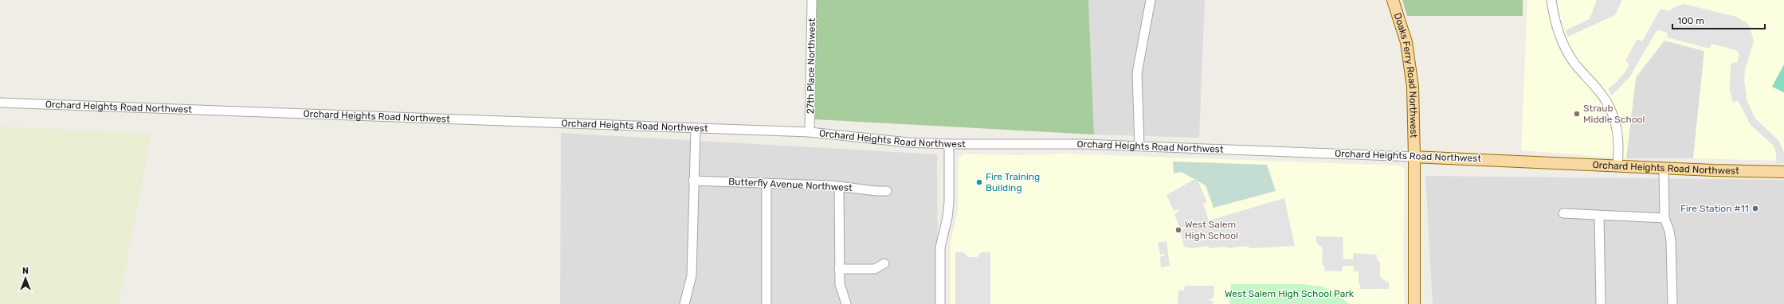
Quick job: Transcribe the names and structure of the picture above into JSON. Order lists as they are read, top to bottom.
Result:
{
  "streets": {
    "main road": ["Doaks Ferry Road Northwest", "Orchard Heights Road Northwest"],
    "street": ["27th Place Northwest", "Butterfly Avenue Northwest"]
  },
  "crossings": [
    ["27th Place Northwest", "Orchard Heights Road Northwest"],
    ["Doaks Ferry Road Northwest", "Orchard Heights Road Northwest"]
  ],
  "parks": ["West Salem High School Park"],
  "places": [
    "Straub Middle School",
    "Fire Training Building",
    "Fire Station #11",
    "West Salem High School"
  ],
  "scale_bar": "100 m",
  "north": "top"
}
